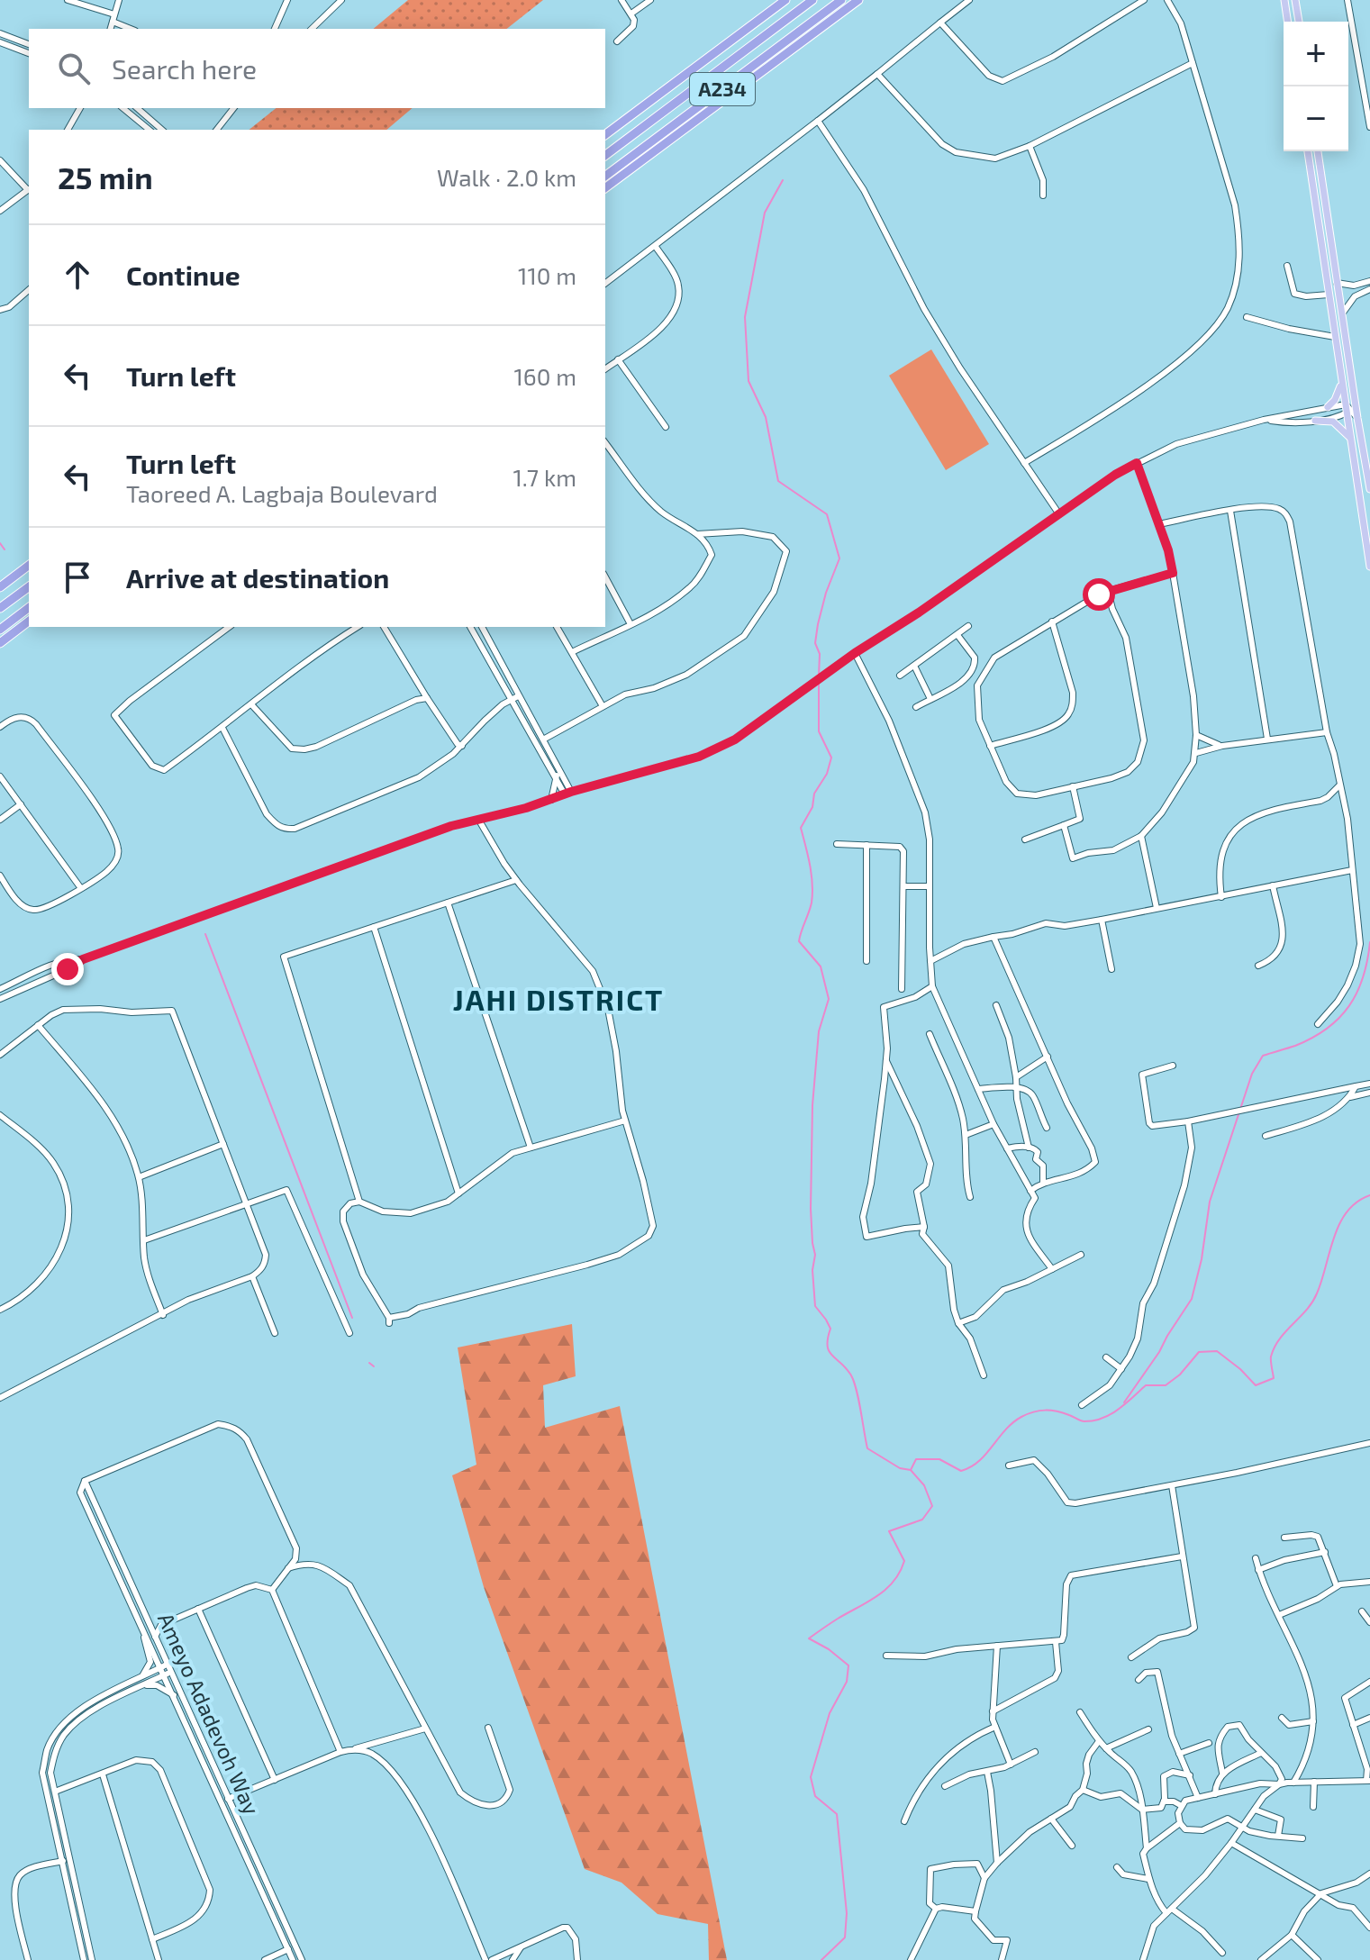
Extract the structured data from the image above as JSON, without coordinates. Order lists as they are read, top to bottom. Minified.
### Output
{"streets":{"highway":["A234"],"street":["Ameyo Adadevoh Way"]},"districts":["JAHI DISTRICT"],"page":{"map_buttons":["+","−"],"search":"Search here","heading":["25 min","Walk · 2.0 km"],"list":[["Continue","110 m"],["Turn left","160 m"],["Turn left","Taoreed A. Lagbaja Boulevard","1.7 km"],"Arrive at destination"]}}
